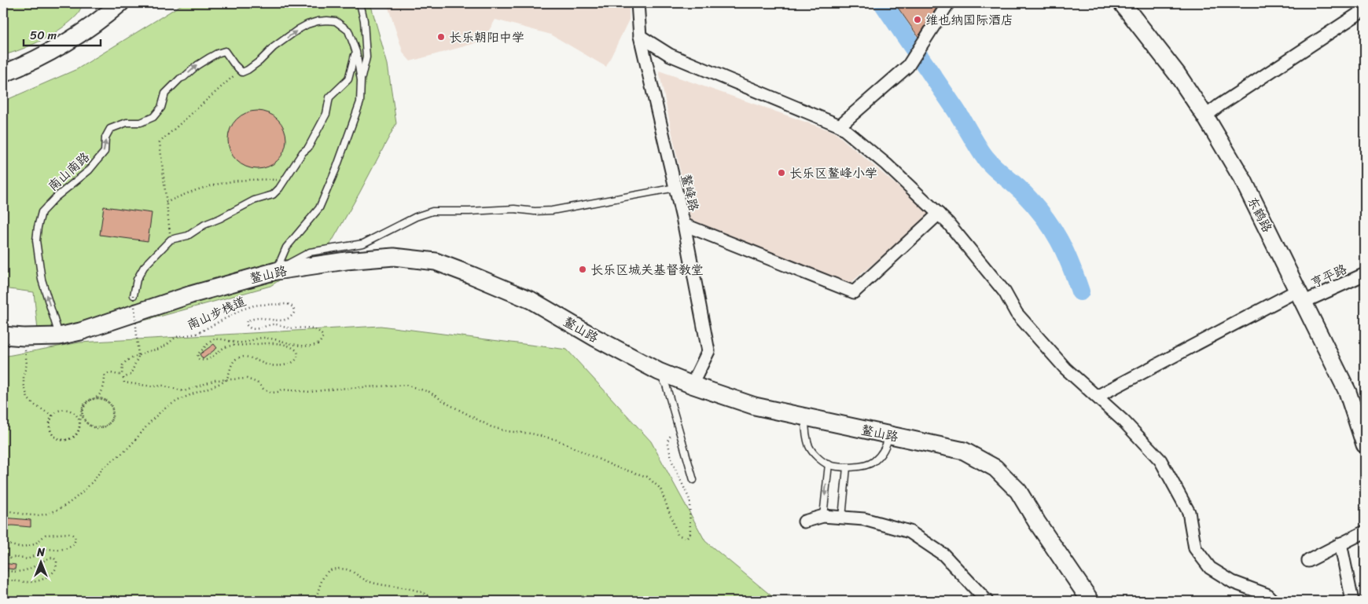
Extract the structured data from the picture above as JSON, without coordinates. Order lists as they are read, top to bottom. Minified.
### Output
{"streets":{"street":["鳌峰路","东鹤路","鳌山路","亨平路"],"lane":["南山南路"],"path":["南山步栈道"]},"crossings":[["南山南路","鳌山路"],["鳌峰路","鳌山路"],["东鹤路","亨平路"]],"places":["维也纳国际酒店","长乐朝阳中学","长乐区鳌峰小学","长乐区城关基督教堂"],"scale_bar":"50 m","north":"top"}
